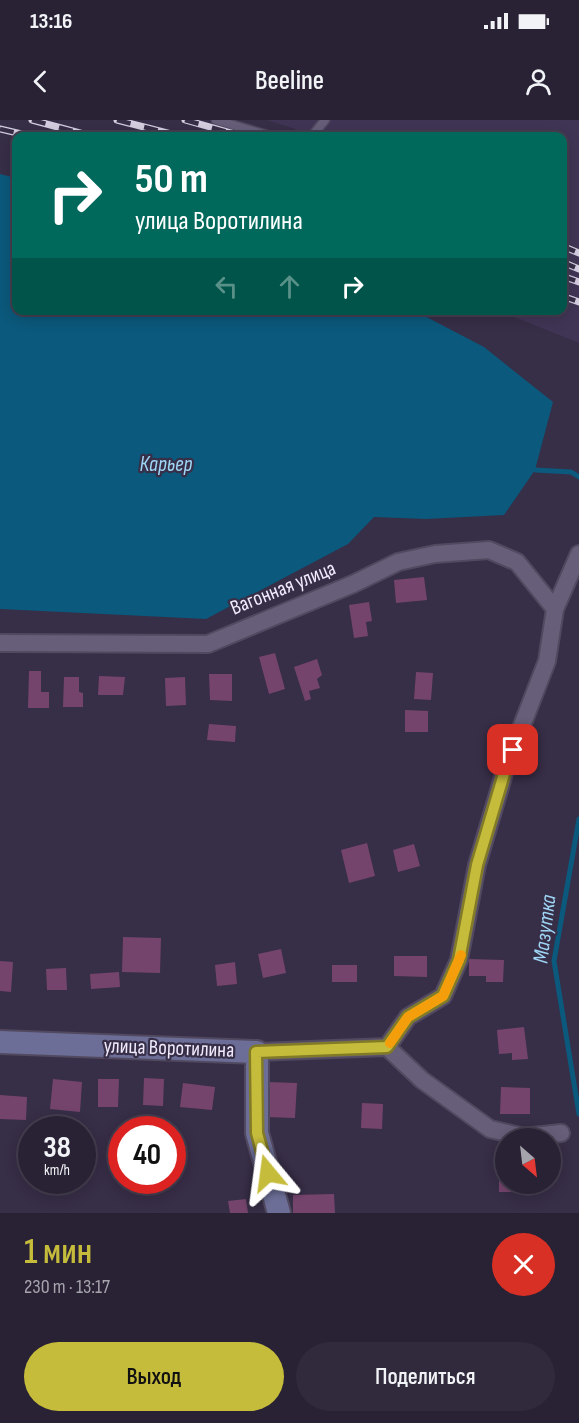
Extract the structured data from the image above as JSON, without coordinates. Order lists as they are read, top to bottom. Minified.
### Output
{"streets":{"street":["Вагонная улица","улица Воротилина"]},"water":["Карьер","Мазутка"],"north":"bottom right","page":{"status":"13:16","header":"Beeline","turn":["50 m","улица Воротилина"],"speed":"38 km/h","limit":"40","heading":["1 мин","230 m · 13:17"],"buttons":["Выход","Поделиться"]}}
